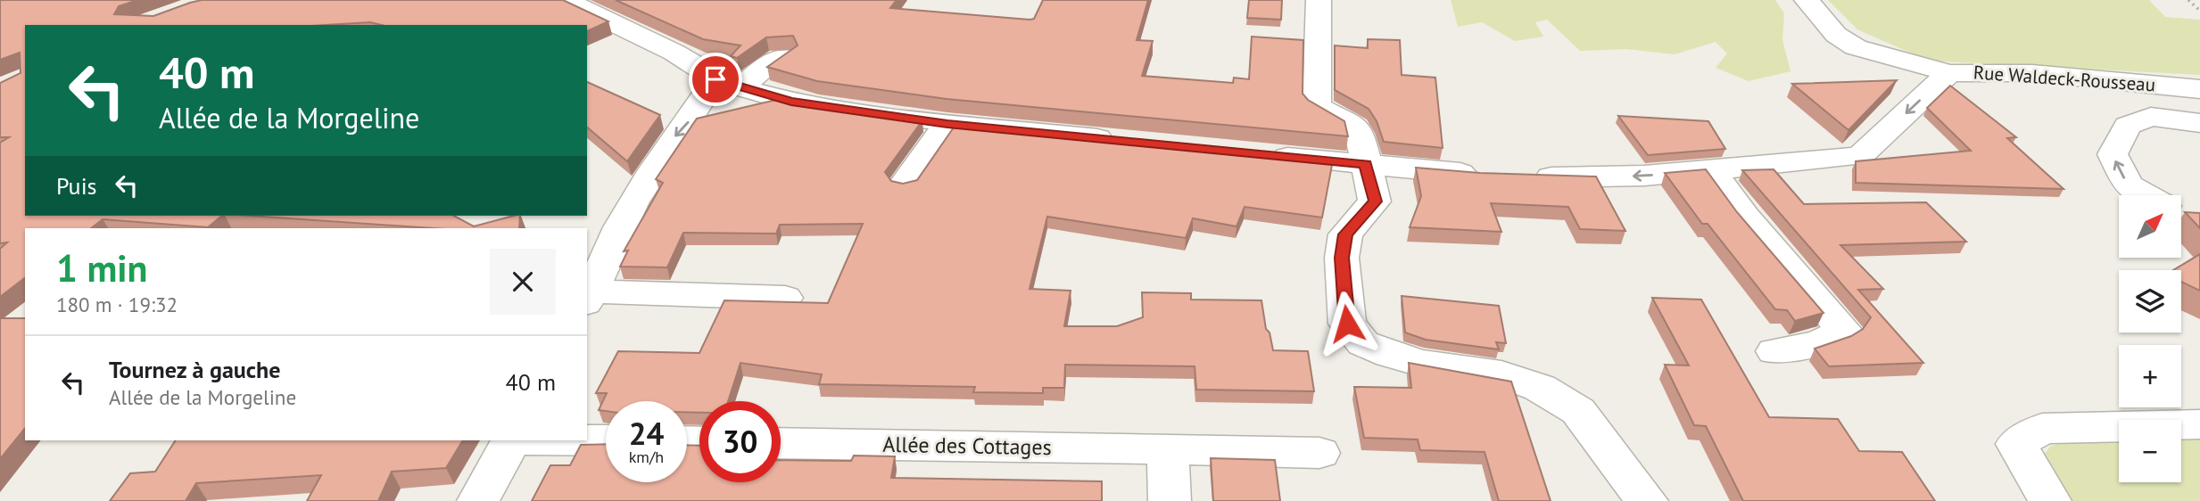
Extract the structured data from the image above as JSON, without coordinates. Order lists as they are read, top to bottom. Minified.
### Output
{"streets":{"street":["Rue Waldeck-Rousseau","Allée des Cottages"]},"one_way":["Rue Waldeck-Rousseau"],"north":"top right","page":{"turn":["40 m","Allée de la Morgeline"],"then":"Puis","map_buttons":["+","−"],"heading":["1 min","180 m · 19:32"],"list":[{"name":"Tournez à gauche","note":"Allée de la Morgeline","value":"40 m"}],"speed":"24 km/h","limit":"30"}}
